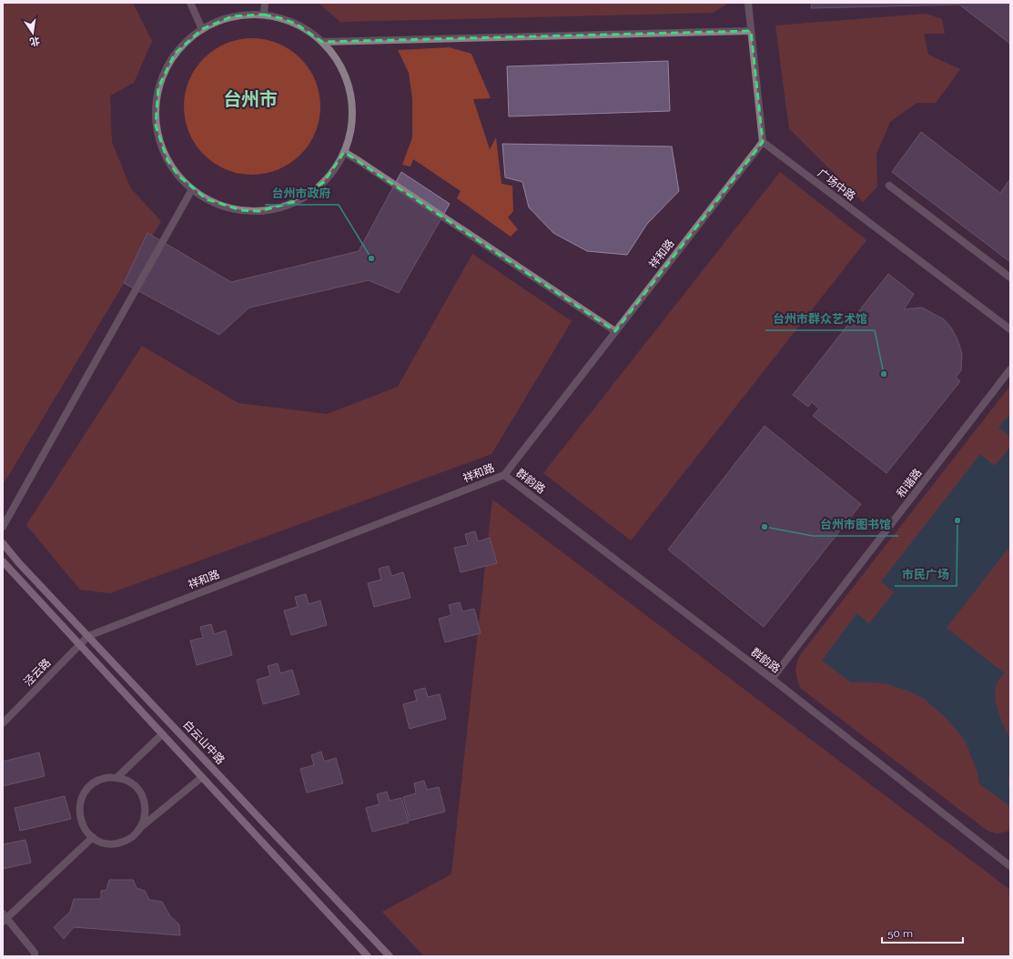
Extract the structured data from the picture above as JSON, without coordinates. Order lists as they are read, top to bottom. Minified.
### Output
{"streets":{"main road":["白云山中路"],"street":["广场中路","祥和路","群韵路","和谐路","泾云路"]},"crossings":[["广场中路","祥和路"],["祥和路","群韵路"],["祥和路","泾云路"],["祥和路","白云山中路"],["群韵路","和谐路"],["泾云路","白云山中路"]],"districts":["台州市"],"places":["台州市政府","台州市群众艺术馆","市民广场","台州市图书馆"],"scale_bar":"50 m","north":"bottom"}
